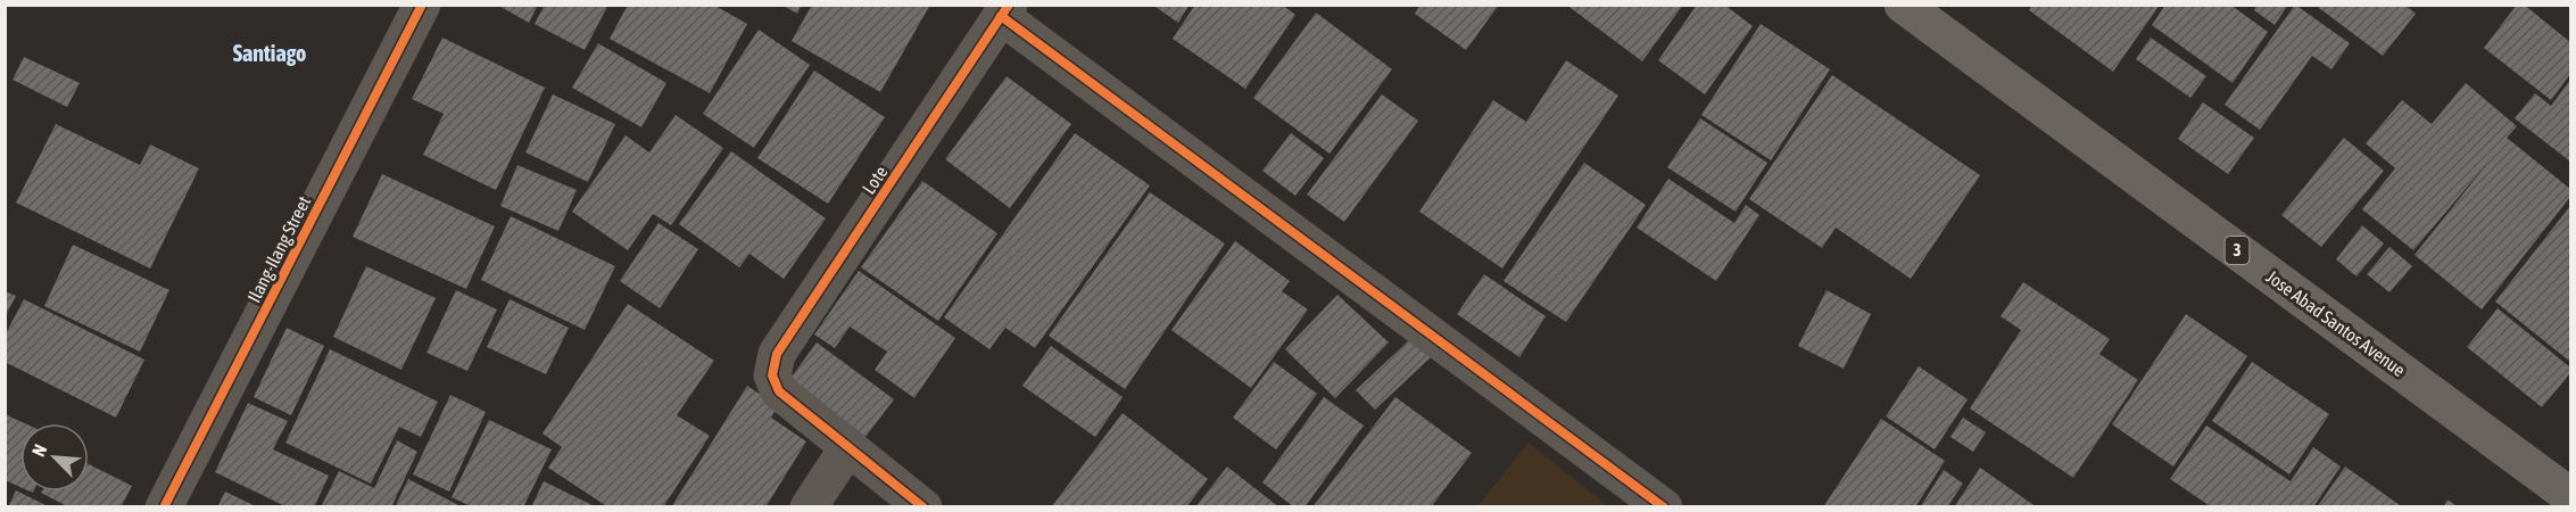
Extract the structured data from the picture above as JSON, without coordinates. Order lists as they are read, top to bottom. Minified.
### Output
{"streets":{"highway":["3","Jose Abad Santos Avenue"],"street":["Lote","Ilang-Ilang Street"]},"districts":["Santiago"],"north":"top left"}
